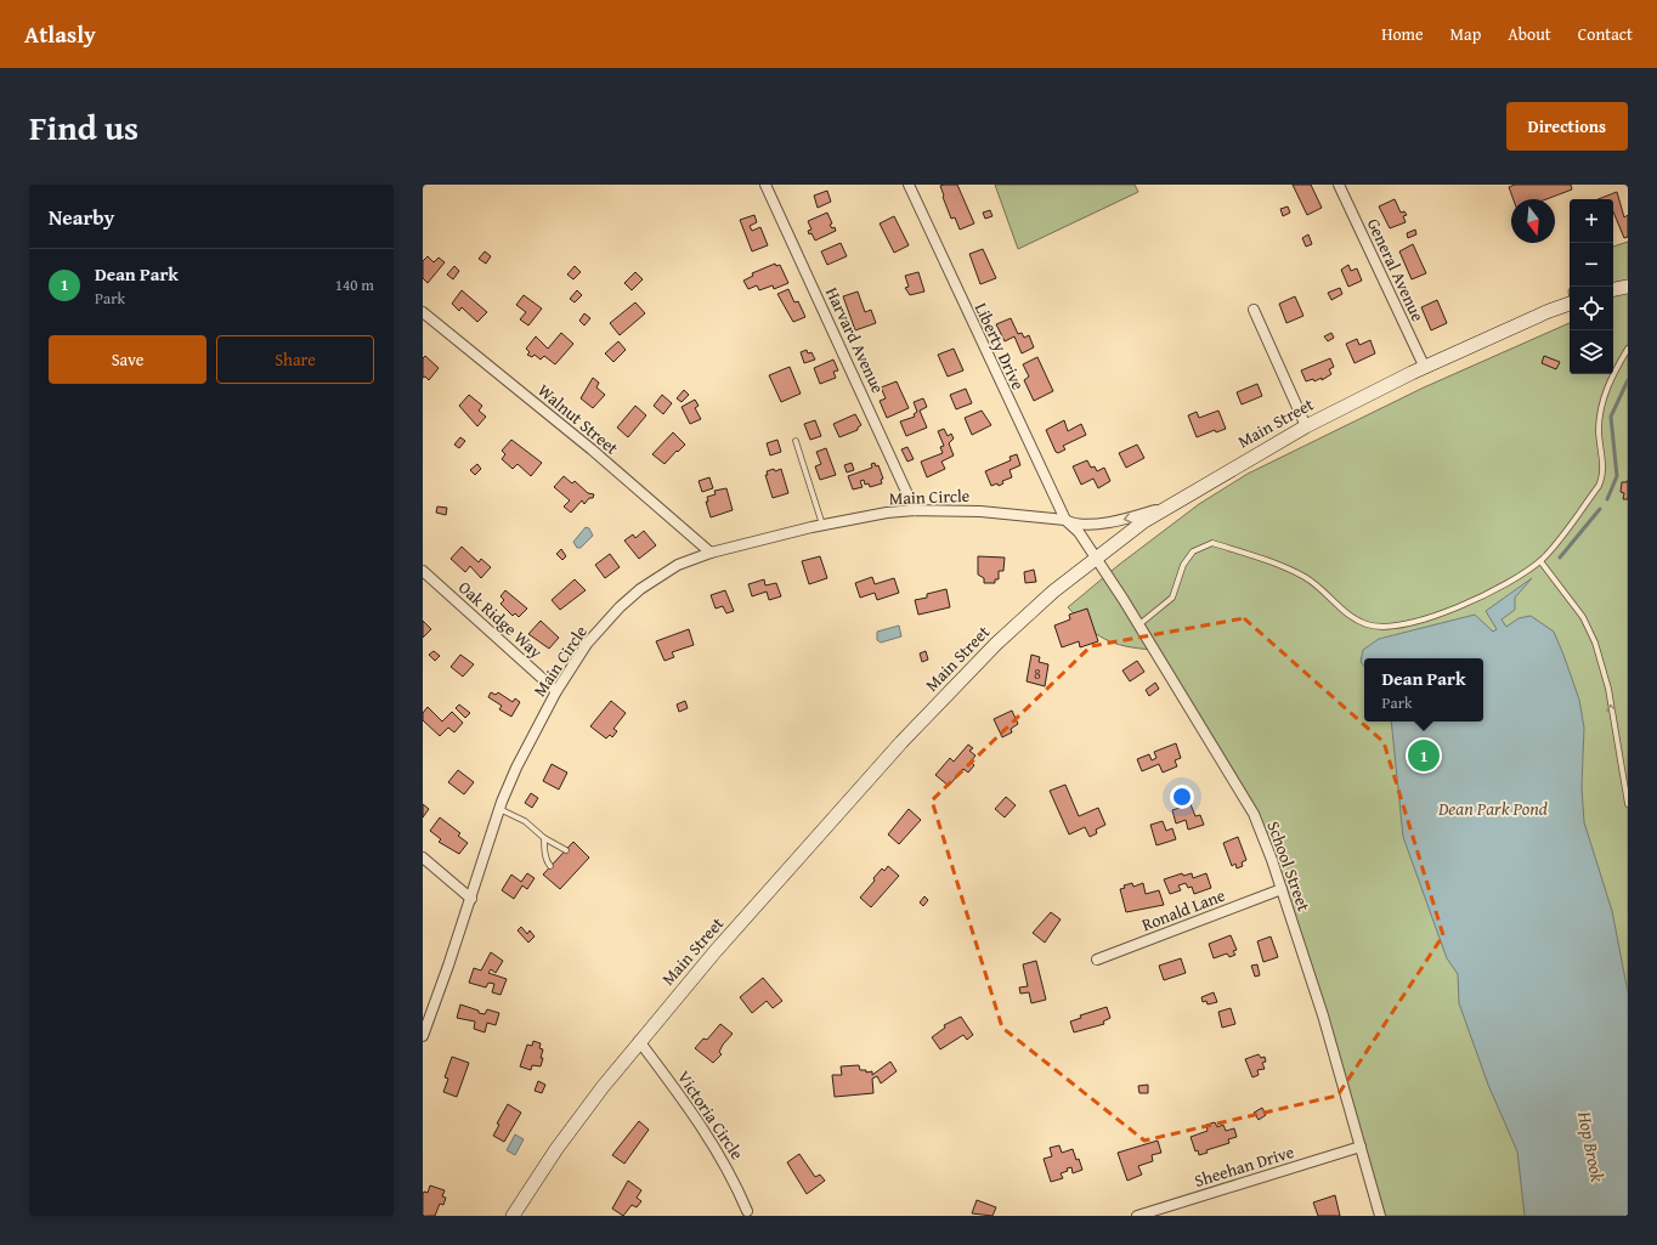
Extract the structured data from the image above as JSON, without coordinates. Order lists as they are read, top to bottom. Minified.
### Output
{"streets":{"main road":["Main Street"],"street":["General Avenue","Harvard Avenue","Liberty Drive","Walnut Street","Main Circle","Oak Ridge Way","School Street","Ronald Lane","Victoria Circle","Sheehan Drive"]},"crossings":[["General Avenue","Main Street"],["Harvard Avenue","Main Circle"],["Liberty Drive","Main Circle"],["Walnut Street","Main Circle"],["Main Street","Main Circle"],["Main Street","School Street"],["Main Street","Victoria Circle"],["Main Circle","Oak Ridge Way"],["School Street","Ronald Lane"],["School Street","Sheehan Drive"]],"water":["Dean Park Pond","Hop Brook"],"house_numbers":["8"],"north":"bottom","page":{"header":"Atlasly","nav":["Home","Map","About","Contact"],"title":"Find us","buttons":["Directions",["Save","Share"]],"heading":"Nearby","map_buttons":["+","−"],"list":[{"mark":"1","name":"Dean Park","note":"Park","value":"140 m"}],"popup":["Dean Park","Park"],"pins":"1"}}
